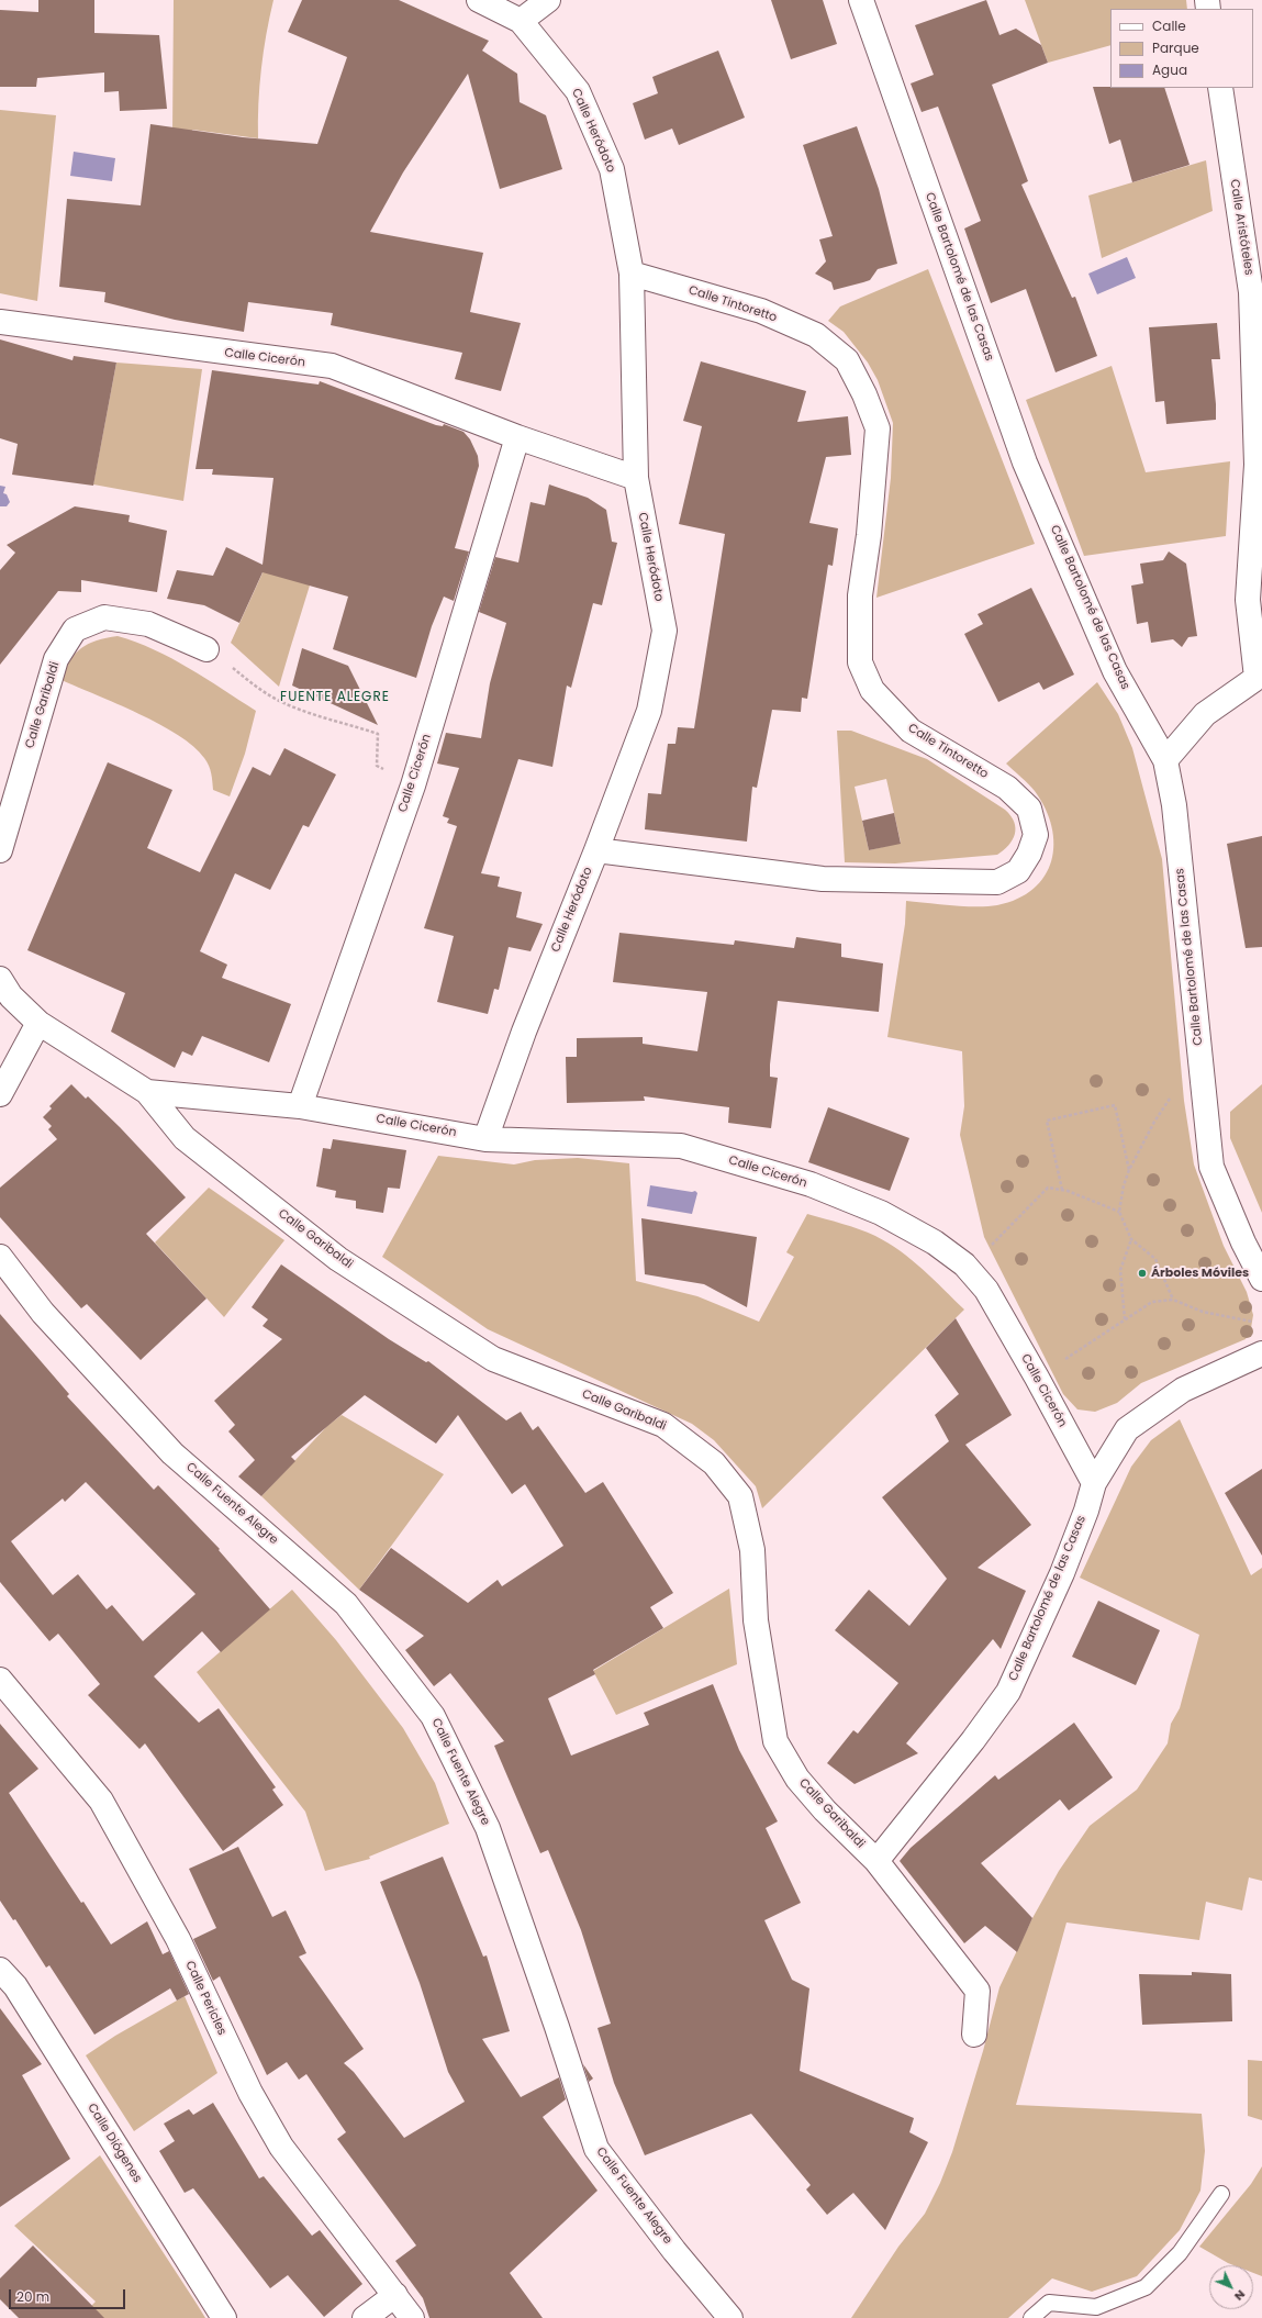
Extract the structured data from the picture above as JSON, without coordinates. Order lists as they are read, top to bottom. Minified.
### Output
{"streets":{"street":["Calle Heródoto","Calle Aristóteles","Calle Bartolomé de las Casas","Calle Tintoretto","Calle Cicerón","Calle Garibaldi","Calle Fuente Alegre","Calle Pericles","Calle Diógenes"]},"crossings":[["Calle Heródoto","Calle Tintoretto"],["Calle Heródoto","Calle Cicerón"],["Calle Bartolomé de las Casas","Calle Cicerón"],["Calle Bartolomé de las Casas","Calle Garibaldi"],["Calle Cicerón","Calle Garibaldi"]],"districts":["FUENTE ALEGRE"],"places":["Árboles Móviles"],"legend":["Calle","Parque","Agua"],"scale_bar":"20 m","north":"bottom right"}
